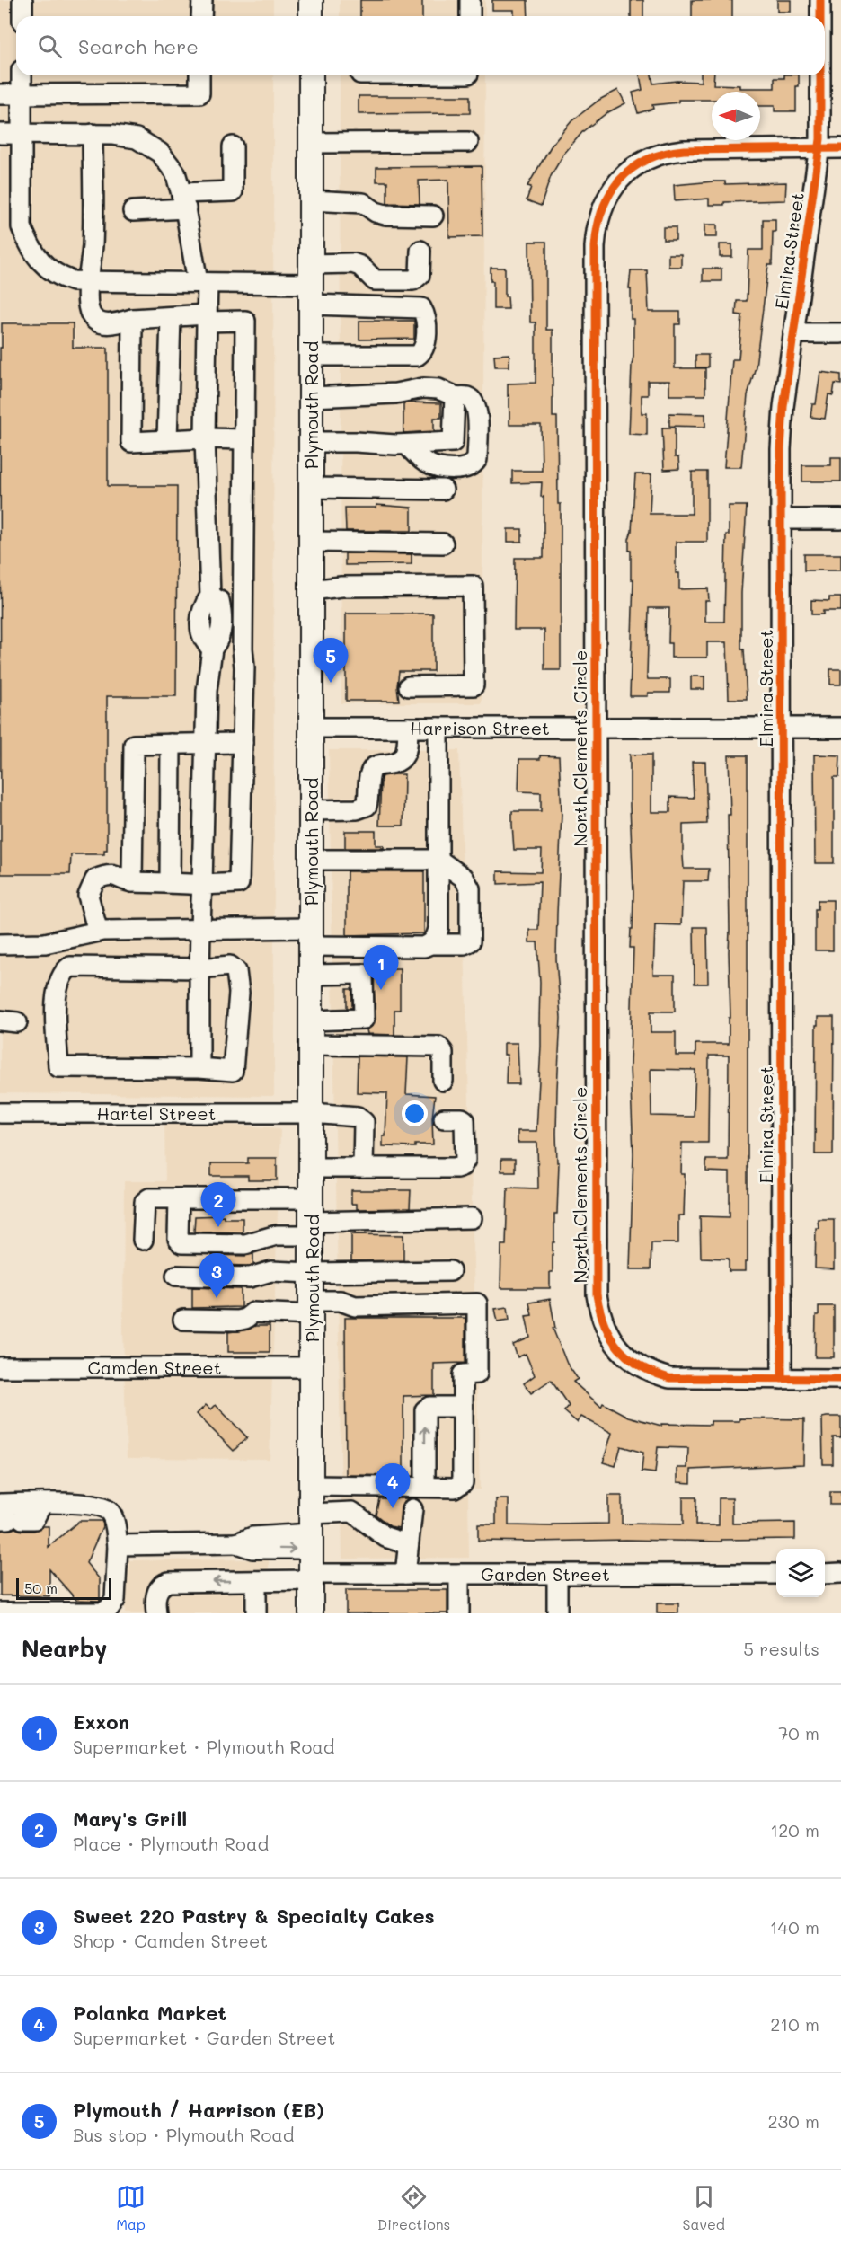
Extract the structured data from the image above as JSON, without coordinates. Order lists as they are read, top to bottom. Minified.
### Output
{"streets":{"main road":["Plymouth Road"],"street":["Elmira Street","Harrison Street","North Clements Circle","Hartel Street","Camden Street","Garden Street"]},"crossings":[["Elmira Street","Harrison Street"],["Elmira Street","North Clements Circle"],["Plymouth Road","Harrison Street"],["Plymouth Road","Hartel Street"],["Plymouth Road","Camden Street"],["Plymouth Road","Garden Street"],["Harrison Street","North Clements Circle"]],"scale_bar":"50 m","north":"left","page":{"search":"Search here","pins":["5","1","2","3","4"],"scale":"50 m","heading":["Nearby","5 results"],"list":[{"mark":"1","name":"Exxon","note":"Supermarket · Plymouth Road","value":"70 m"},{"mark":"2","name":"Mary's Grill","note":"Place · Plymouth Road","value":"120 m"},{"mark":"3","name":"Sweet 220 Pastry & Specialty Cakes","note":"Shop · Camden Street","value":"140 m"},{"mark":"4","name":"Polanka Market","note":"Supermarket · Garden Street","value":"210 m"},{"mark":"5","name":"Plymouth / Harrison (EB)","note":"Bus stop · Plymouth Road","value":"230 m"}],"nav":["Map","Directions","Saved"]}}
